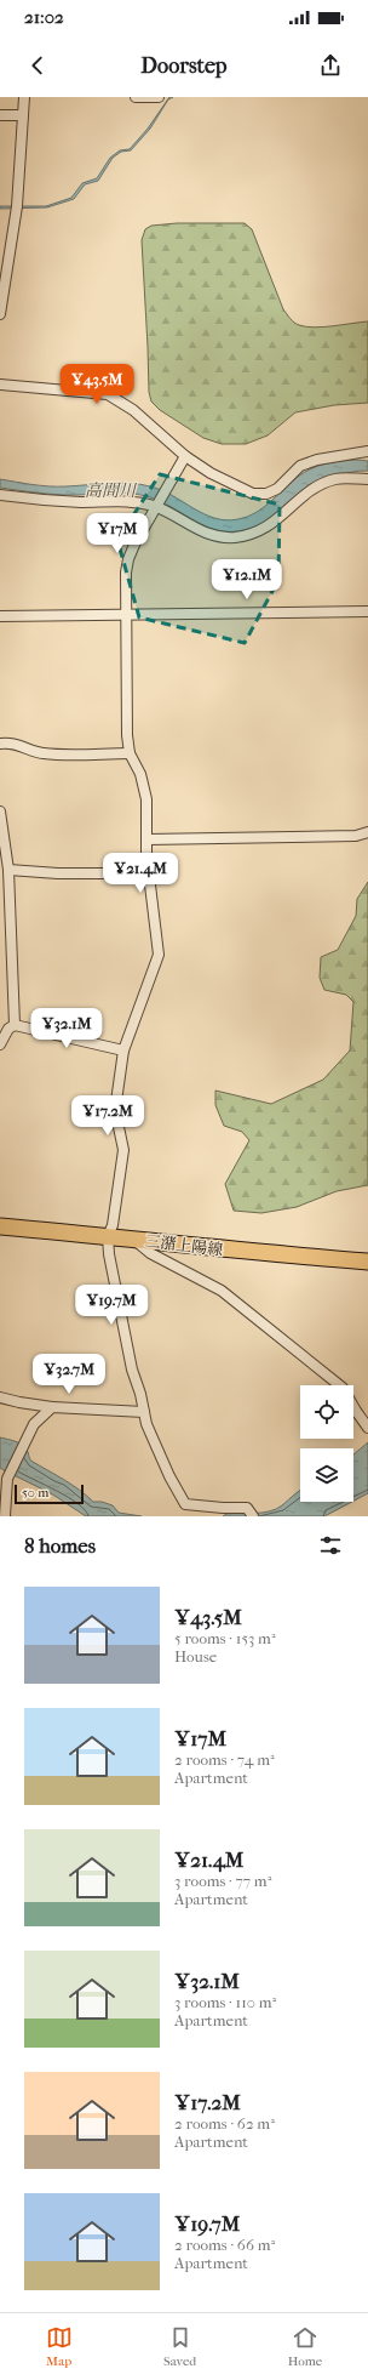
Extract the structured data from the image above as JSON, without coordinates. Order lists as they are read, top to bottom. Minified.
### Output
{"streets":{"main road":["三潴上陽線"]},"water":["高間川"],"scale_bar":"50 m","page":{"status":"21:02","header":"Doorstep","price":["¥43.5M","¥17M","¥12.1M","¥21.4M","¥32.1M","¥17.2M","¥19.7M","¥32.7M"],"scale":"50 m","heading":"8 homes","list":[{"name":"¥43.5M","note":"5 rooms · 153 m² · House"},{"name":"¥17M","note":"2 rooms · 74 m² · Apartment"},{"name":"¥21.4M","note":"3 rooms · 77 m² · Apartment"},{"name":"¥32.1M","note":"3 rooms · 110 m² · Apartment"},{"name":"¥17.2M","note":"2 rooms · 62 m² · Apartment"},{"name":"¥19.7M","note":"2 rooms · 66 m² · Apartment"}],"tabs":["Map","Saved","Home"]}}
